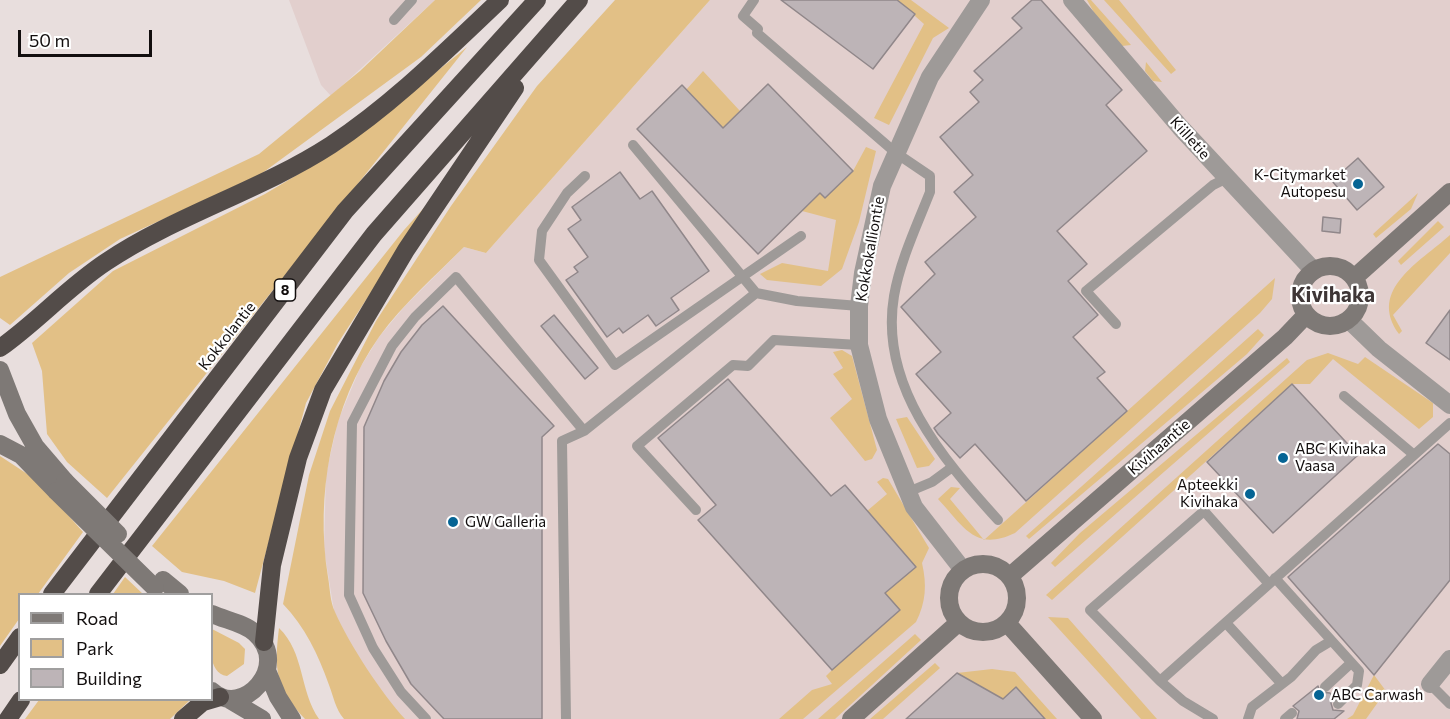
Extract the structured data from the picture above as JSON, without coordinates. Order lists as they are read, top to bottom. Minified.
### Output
{"streets":{"highway":["8","Kokkolantie"],"main road":["Kivihaantie"],"street":["Kiilletie","Kokkokalliontie"]},"crossings":[["Kiilletie","Kivihaantie"],["Kokkokalliontie","Kivihaantie"]],"districts":["Kivihaka"],"places":["K-Citymarket Autopesu","ABC Kivihaka Vaasa","Apteekki Kivihaka","GW Galleria","ABC Carwash"],"legend":["Road","Park","Building"],"scale_bar":"50 m"}
